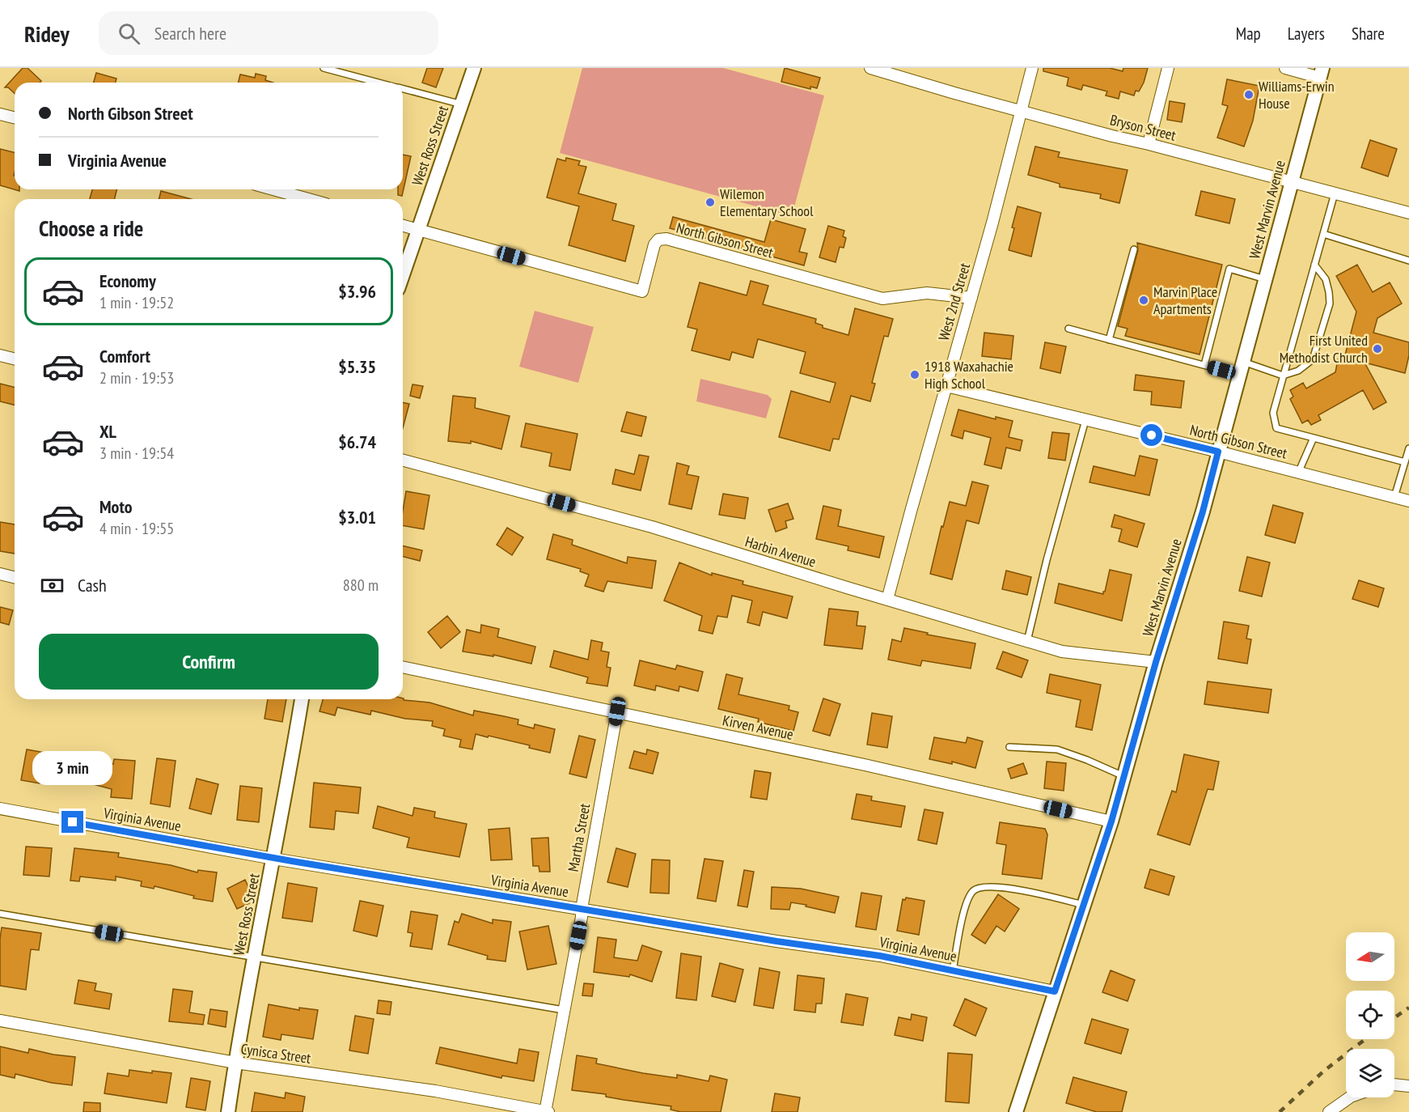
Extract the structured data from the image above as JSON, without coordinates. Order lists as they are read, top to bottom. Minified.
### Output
{"streets":{"street":["Bryson Street","West Ross Street","West Marvin Avenue","North Gibson Street","West 2nd Street","Harbin Avenue","Kirven Avenue","Virginia Avenue","Martha Street","Cynisca Street"]},"crossings":[["Bryson Street","West Marvin Avenue"],["Bryson Street","West 2nd Street"],["West Ross Street","North Gibson Street"],["West Ross Street","Virginia Avenue"],["West Ross Street","Cynisca Street"],["West Marvin Avenue","North Gibson Street"],["West Marvin Avenue","Harbin Avenue"],["West Marvin Avenue","Kirven Avenue"],["West Marvin Avenue","Virginia Avenue"],["North Gibson Street","West 2nd Street"],["West 2nd Street","Harbin Avenue"],["Kirven Avenue","Martha Street"],["Virginia Avenue","Martha Street"],["Martha Street","Cynisca Street"]],"places":["Williams-Erwin House","Wilemon Elementary School","Marvin Place Apartments","First United Methodist Church","1918 Waxahachie High School"],"north":"left","page":{"header":"Ridey","search":"Search here","nav":["Map","Layers","Share"],"banner":["North Gibson Street","Virginia Avenue"],"heading":"Choose a ride","list":[{"name":"Economy","note":"1 min · 19:52","value":"$3.96"},{"name":"Comfort","note":"2 min · 19:53","value":"$5.35"},{"name":"XL","note":"3 min · 19:54","value":"$6.74"},{"name":"Moto","note":"4 min · 19:55","value":"$3.01"}],"pay":["Cash","880 m"],"buttons":"Confirm","bubble":"3 min"}}
